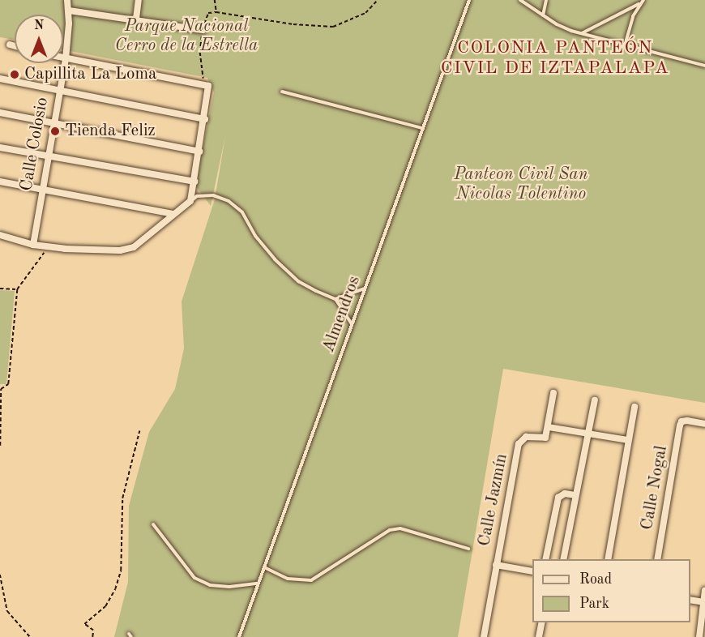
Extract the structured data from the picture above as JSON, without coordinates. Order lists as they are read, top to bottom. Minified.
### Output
{"streets":{"street":["Calle Colosio","Calle Nogal","Calle Jazmín"],"lane":["Almendros"]},"districts":["COLONIA PANTEÓN CIVIL DE IZTAPALAPA"],"parks":["Parque Nacional Cerro de la Estrella","Panteon Civil San Nicolas Tolentino"],"places":["Capillita La Loma","Tienda Feliz"],"legend":["Road","Park"],"north":"top"}
